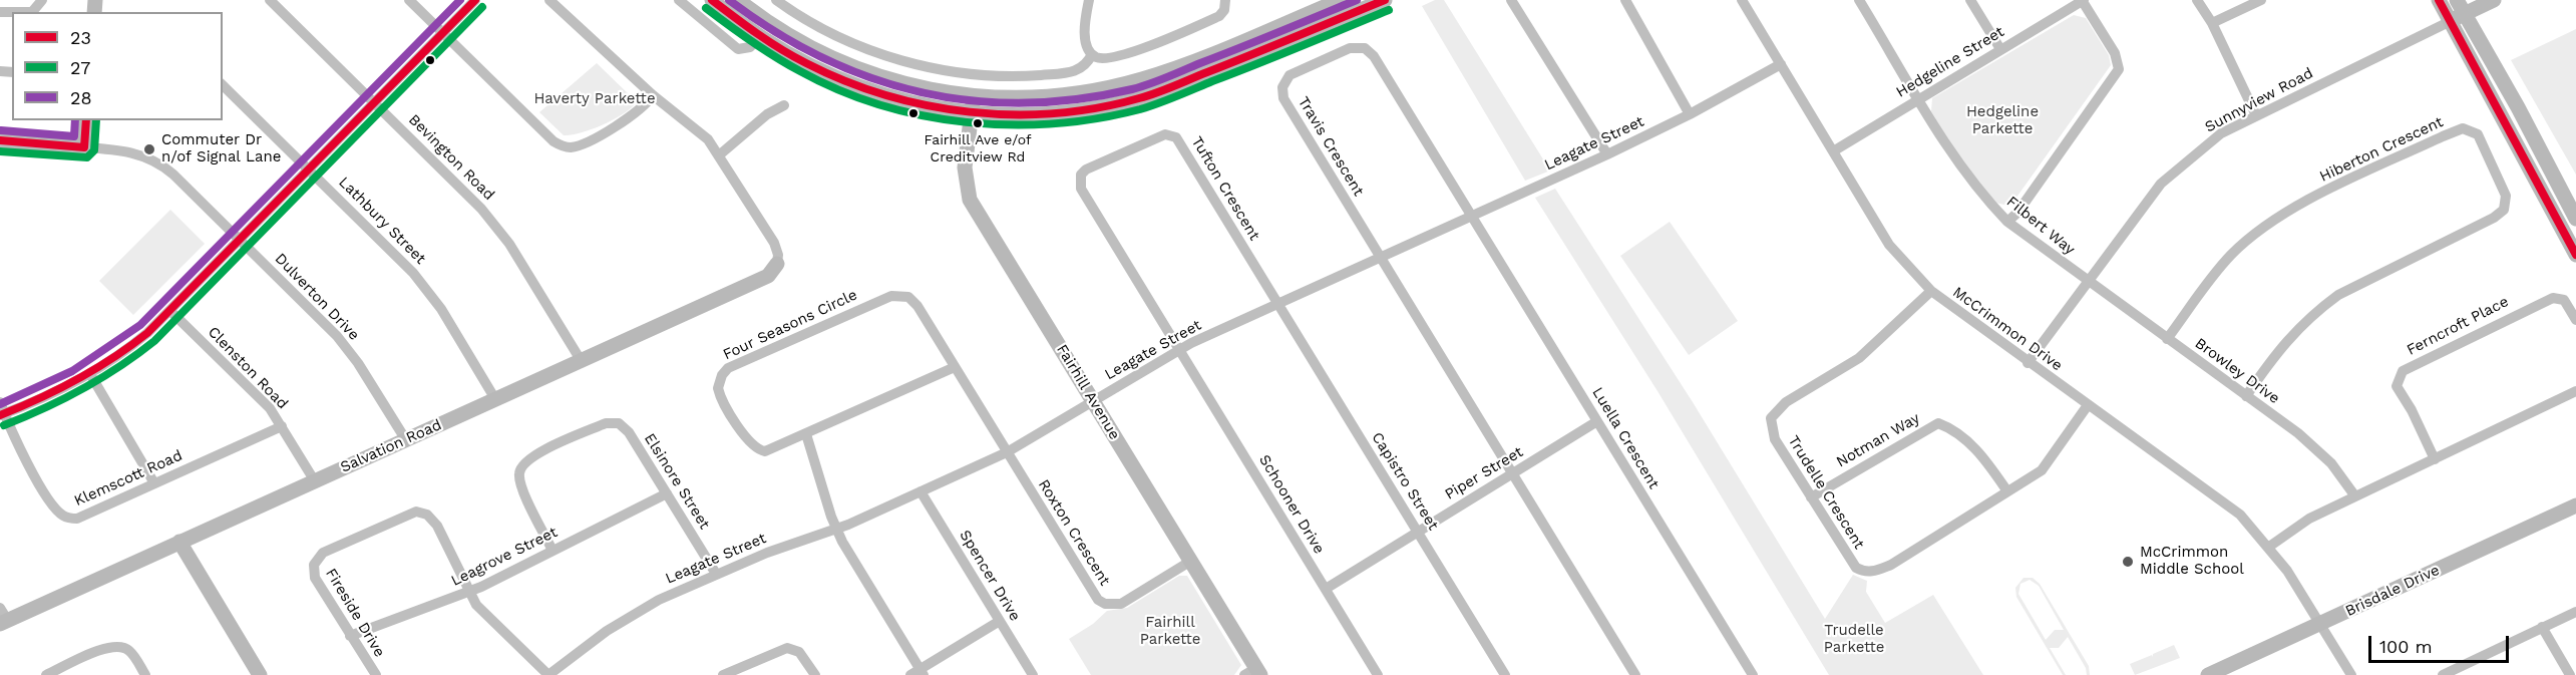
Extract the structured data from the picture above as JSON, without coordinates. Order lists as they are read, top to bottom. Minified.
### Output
{"streets":{"street":["Hedgeline Street","Sunnyview Road","Leagate Street","Travis Crescent","Hiberton Crescent","Bevington Road","Tufton Crescent","Lathbury Street","Filbert Way","Dulverton Drive","Four Seasons Circle","Ferncroft Place","McCrimmon Drive","Clenston Road","Browley Drive","Fairhill Avenue","Luella Crescent","Notman Way","Salvation Road","Piper Street","Klemscott Road","Elsinore Street","Capistro Street","Trudelle Crescent","Schooner Drive","Roxton Crescent","Leagrove Street","Spencer Drive","Brisdale Drive","Fireside Drive"]},"crossings":[["Hedgeline Street","Filbert Way"],["Hedgeline Street","McCrimmon Drive"],["Sunnyview Road","Filbert Way"],["Sunnyview Road","McCrimmon Drive"],["Sunnyview Road","Browley Drive"],["Leagate Street","Travis Crescent"],["Leagate Street","Tufton Crescent"],["Leagate Street","Four Seasons Circle"],["Leagate Street","McCrimmon Drive"],["Leagate Street","Fairhill Avenue"],["Leagate Street","Luella Crescent"],["Leagate Street","Elsinore Street"],["Leagate Street","Capistro Street"],["Leagate Street","Schooner Drive"],["Leagate Street","Roxton Crescent"],["Leagate Street","Spencer Drive"],["Travis Crescent","Luella Crescent"],["Hiberton Crescent","Browley Drive"],["Bevington Road","Salvation Road"],["Tufton Crescent","Capistro Street"],["Tufton Crescent","Schooner Drive"],["Lathbury Street","Salvation Road"],["Filbert Way","Browley Drive"],["Dulverton Drive","Salvation Road"],["Four Seasons Circle","Roxton Crescent"],["McCrimmon Drive","Trudelle Crescent"],["McCrimmon Drive","Brisdale Drive"],["Clenston Road","Salvation Road"],["Clenston Road","Klemscott Road"],["Fairhill Avenue","Roxton Crescent"],["Luella Crescent","Piper Street"],["Notman Way","Trudelle Crescent"],["Piper Street","Capistro Street"],["Piper Street","Schooner Drive"],["Elsinore Street","Leagrove Street"],["Leagrove Street","Fireside Drive"]],"parks":["Haverty Parkette","Hedgeline Parkette","Fairhill Parkette","Trudelle Parkette"],"places":["Fairhill Ave e/of Creditview Rd","Commuter Dr n/of Signal Lane","McCrimmon Middle School"],"lines":["transit line 23","transit line 28","transit line 27"],"legend":["23","27","28"],"scale_bar":"100 m"}
